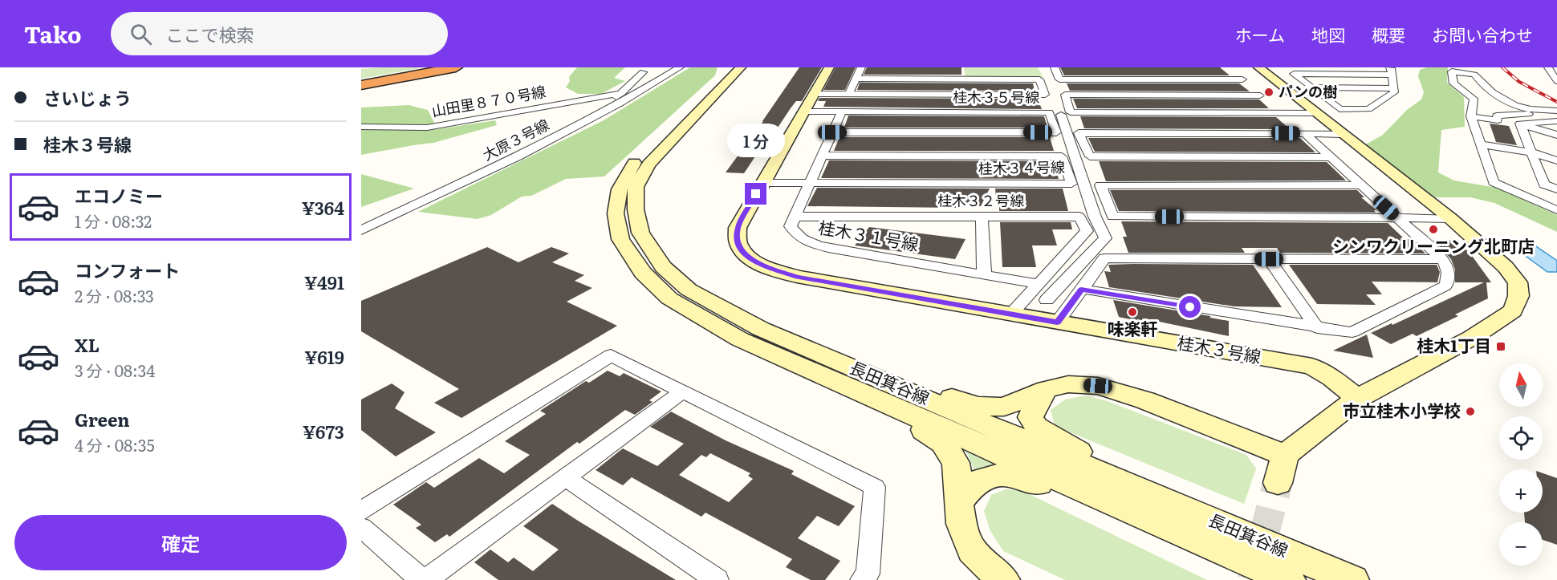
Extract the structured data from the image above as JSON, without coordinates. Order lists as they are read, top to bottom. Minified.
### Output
{"streets":{"street":["桂木３５号線","山田里８７０号線","大原３号線","桂木３４号線","桂木３２号線","桂木３１号線","桂木３号線","長田箕谷線"]},"crossings":[["桂木３５号線","桂木３１号線"],["山田里８７０号線","大原３号線"],["桂木３４号線","桂木３１号線"],["桂木３４号線","桂木３号線"],["桂木３２号線","桂木３１号線"]],"places":{"other":["パンの樹","シンワクリーニング北町店","味楽軒","市立桂木小学校"],"transit":["桂木1丁目"]},"north":"top","page":{"header":"Tako","search":"ここで検索","nav":["ホーム","地図","概要","お問い合わせ"],"banner":["さいじょう","桂木３号線"],"bubble":"1 分","list":[{"name":"エコノミー","note":"1 分 · 08:32","value":"¥364"},{"name":"コンフォート","note":"2 分 · 08:33","value":"¥491"},{"name":"XL","note":"3 分 · 08:34","value":"¥619"},{"name":"Green","note":"4 分 · 08:35","value":"¥673"}],"map_buttons":["+","−"],"buttons":"確定"}}
